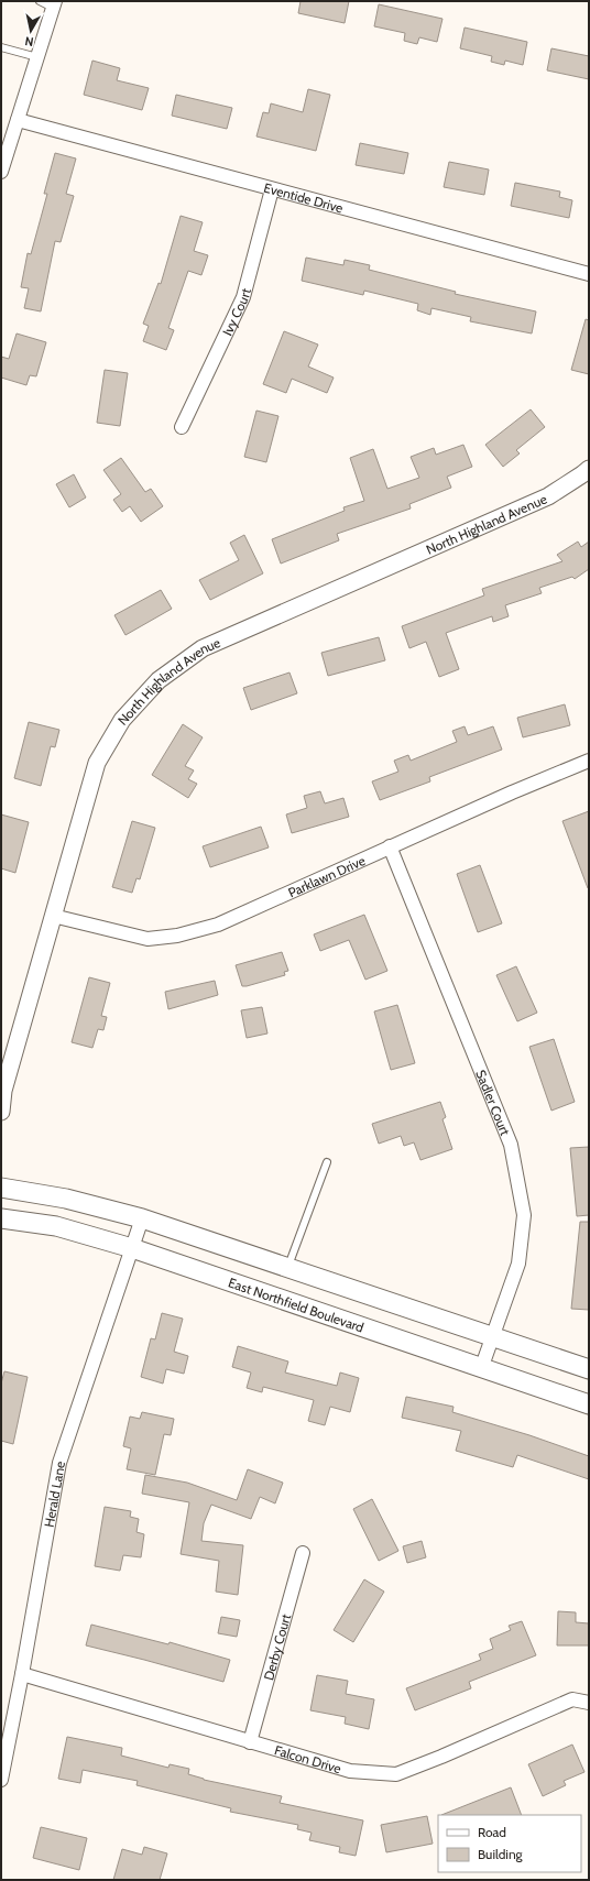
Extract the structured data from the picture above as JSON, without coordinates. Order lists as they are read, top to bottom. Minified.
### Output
{"streets":{"main road":["East Northfield Boulevard"],"street":["Eventide Drive","Ivy Court","North Highland Avenue","Parklawn Drive","Sadler Court","Herald Lane","Derby Court","Falcon Drive"]},"crossings":[["Eventide Drive","Ivy Court"],["North Highland Avenue","Parklawn Drive"],["Parklawn Drive","Sadler Court"],["Sadler Court","East Northfield Boulevard"],["East Northfield Boulevard","Herald Lane"],["Herald Lane","Falcon Drive"],["Derby Court","Falcon Drive"]],"legend":["Road","Building"],"north":"bottom"}
